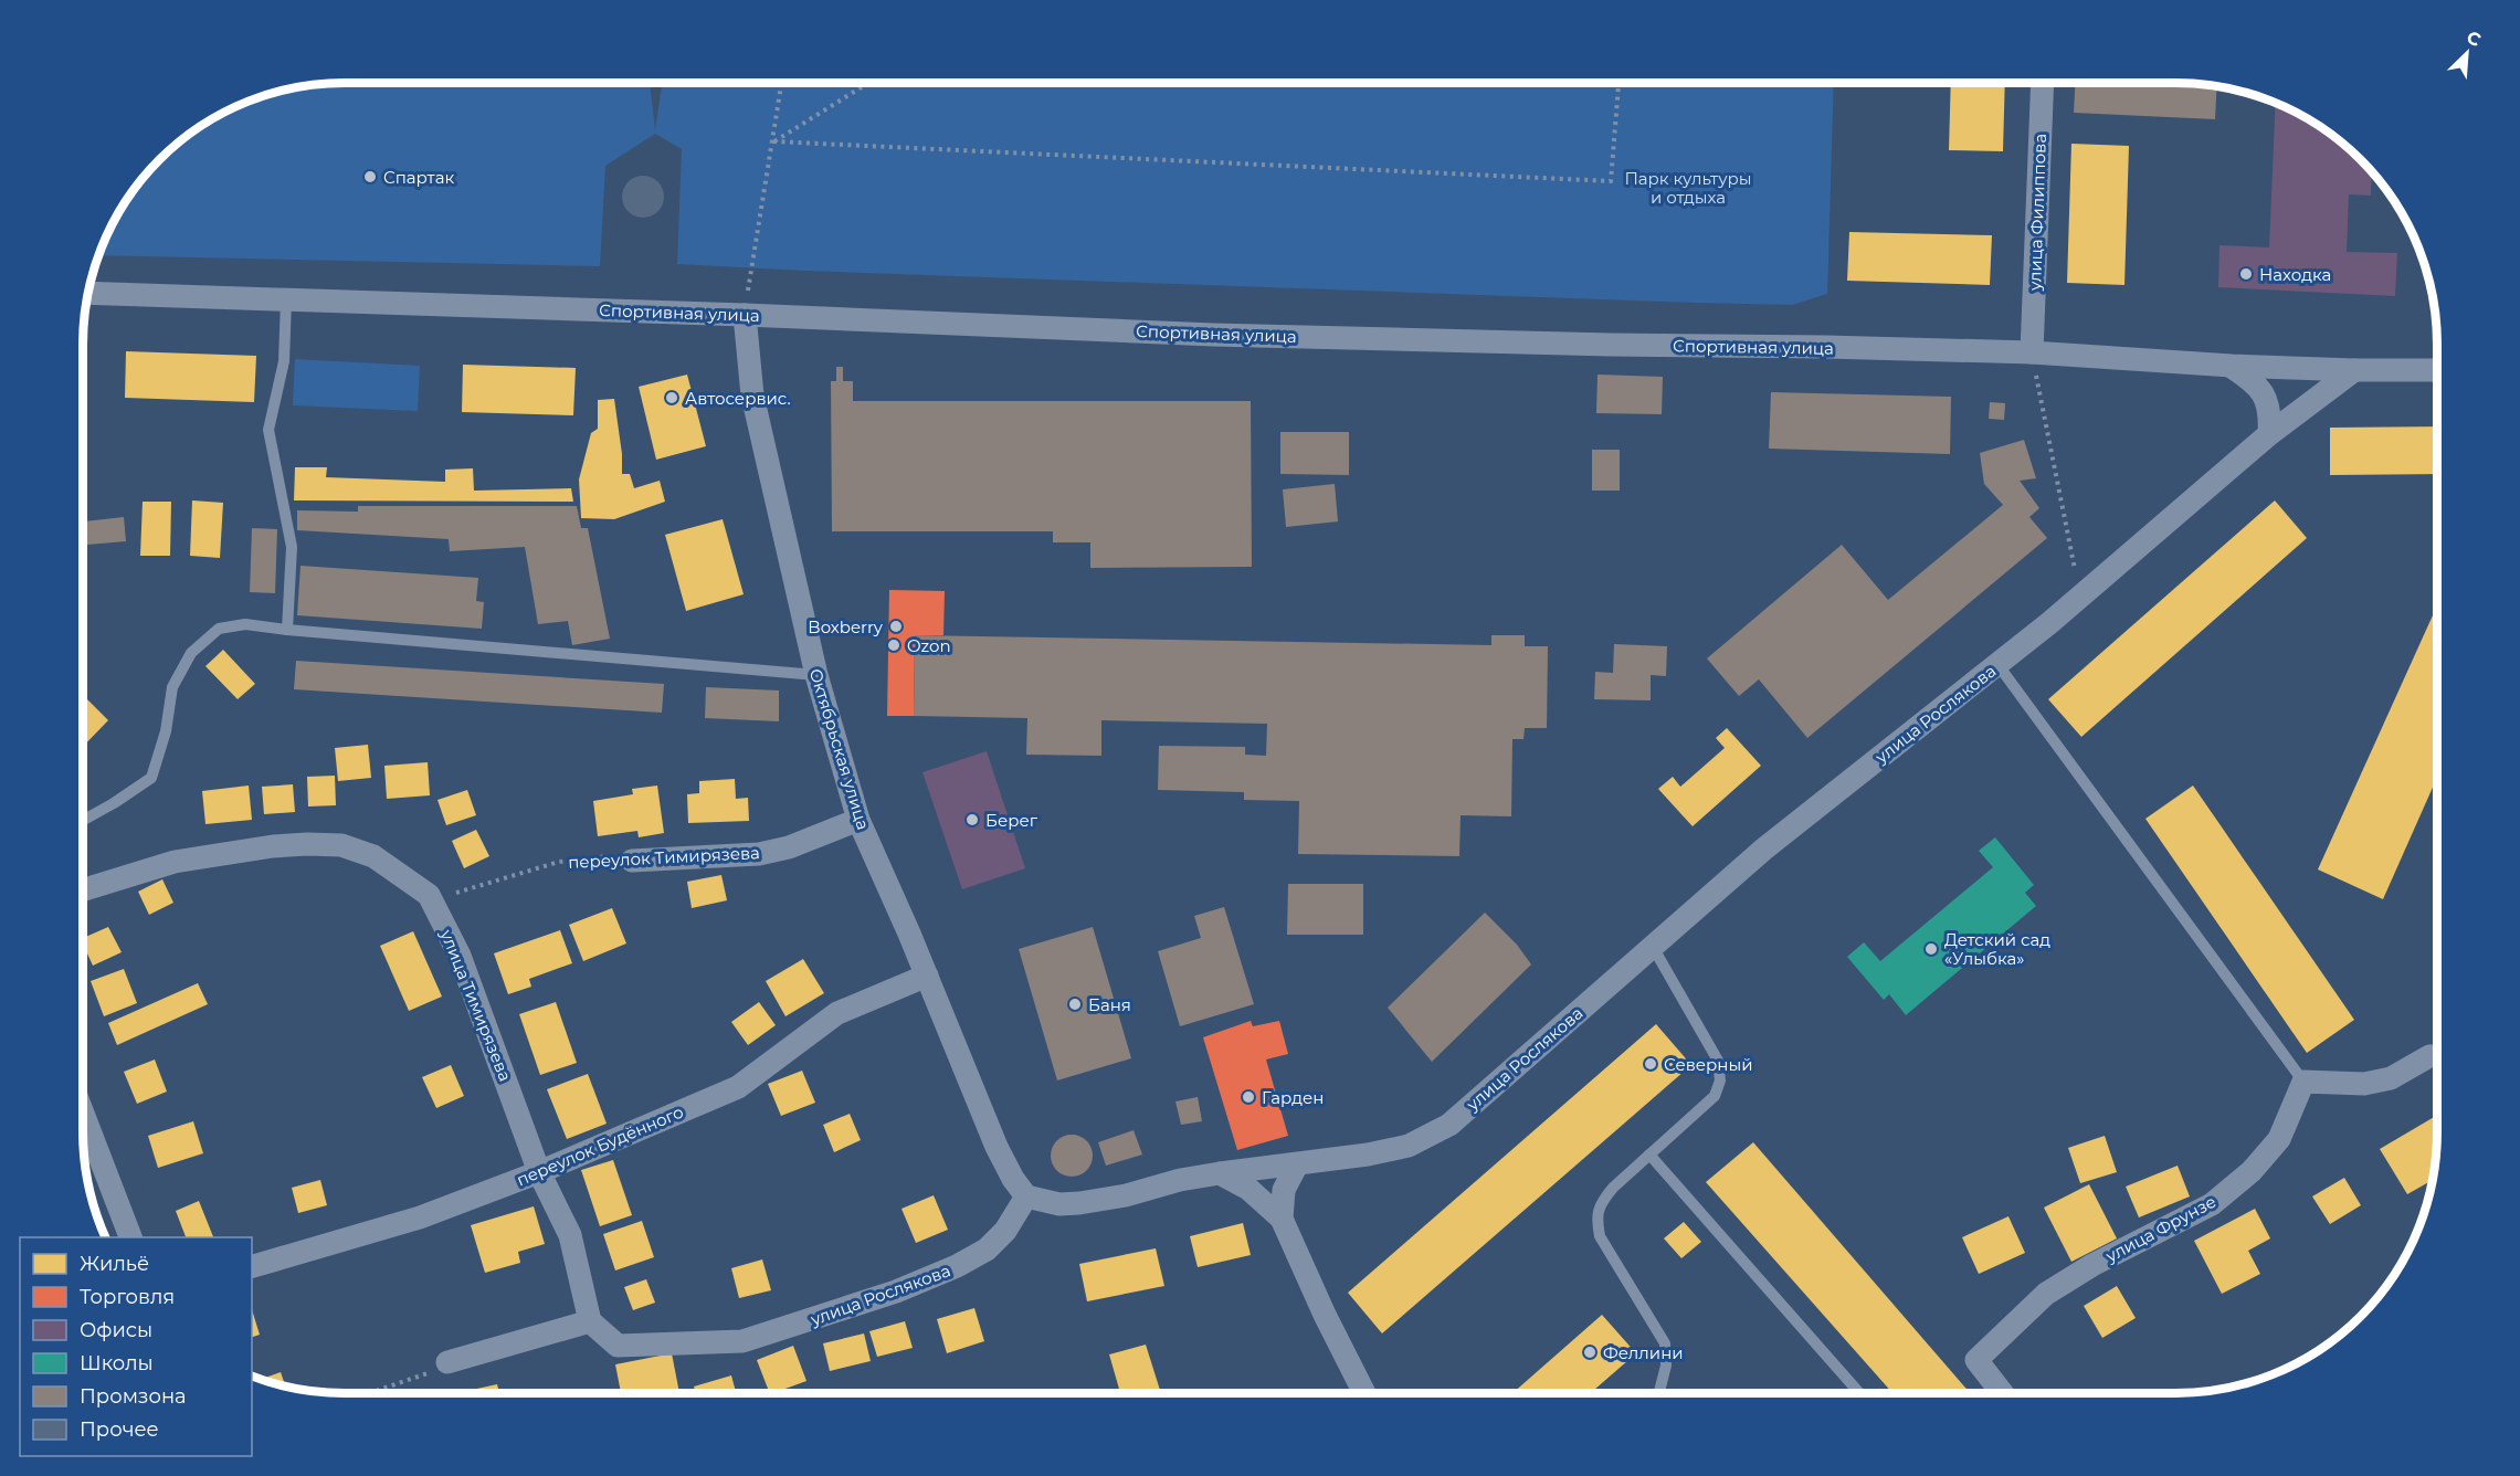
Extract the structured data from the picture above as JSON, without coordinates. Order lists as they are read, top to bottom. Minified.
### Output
{"streets":{"street":["улица Филиппова","Спортивная улица","улица Рослякова","Октябрьская улица","переулок Тимирязева","улица Тимирязева","переулок Будённого","улица Фрунзе"]},"crossings":[["улица Филиппова","Спортивная улица"],["Спортивная улица","улица Рослякова"],["Спортивная улица","Октябрьская улица"],["улица Рослякова","Октябрьская улица"],["улица Рослякова","улица Тимирязева"],["Октябрьская улица","переулок Тимирязева"],["Октябрьская улица","переулок Будённого"],["переулок Тимирязева","улица Тимирязева"],["улица Тимирязева","переулок Будённого"]],"parks":["Парк культуры и отдыха"],"places":["Спартак","Находка","Автосервис.","Boxberry","Ozon","Берег","Детский сад «Улыбка»","Баня","Северный","Гарден","Феллини"],"legend":["Жильё","Торговля","Офисы","Школы","Промзона","Прочее"],"north":"top right"}
